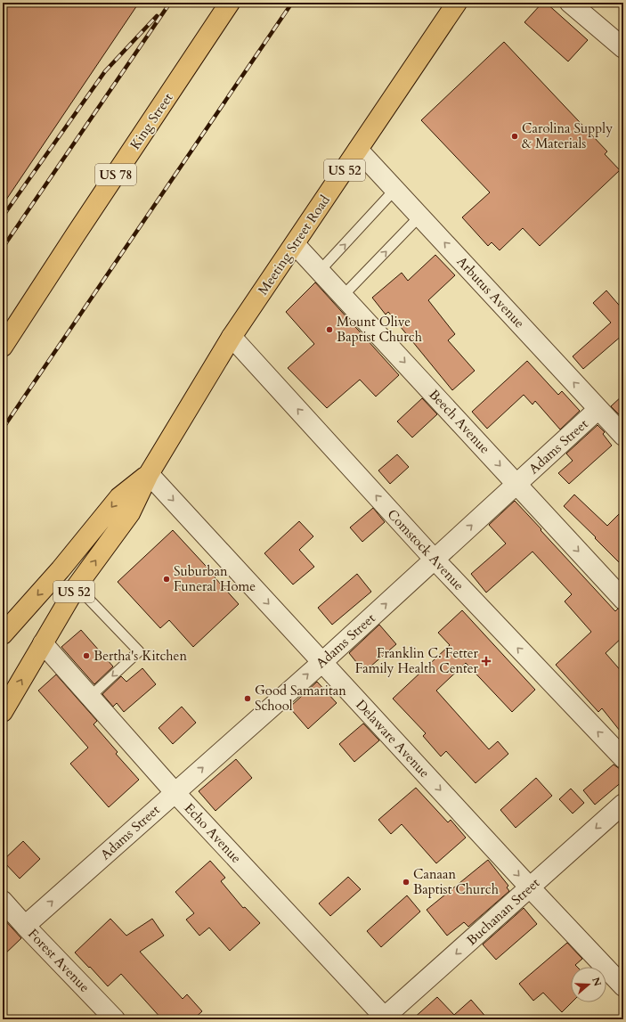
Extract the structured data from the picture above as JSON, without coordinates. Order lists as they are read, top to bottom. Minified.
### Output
{"streets":{"main road":["King Street","US 52","US 78","Meeting Street Road"],"street":["Arbutus Avenue","Beech Avenue","Adams Street","Comstock Avenue","Delaware Avenue","Echo Avenue","Buchanan Street","Forest Avenue"]},"crossings":[["Meeting Street Road","Arbutus Avenue"],["Meeting Street Road","Beech Avenue"],["Meeting Street Road","Comstock Avenue"],["Meeting Street Road","Delaware Avenue"],["Meeting Street Road","Echo Avenue"],["Arbutus Avenue","Adams Street"],["Beech Avenue","Adams Street"],["Adams Street","Comstock Avenue"],["Adams Street","Delaware Avenue"],["Adams Street","Echo Avenue"],["Adams Street","Forest Avenue"],["Delaware Avenue","Buchanan Street"],["Echo Avenue","Buchanan Street"]],"one_way":["Arbutus Avenue","Beech Avenue","Adams Street","Comstock Avenue","Delaware Avenue","Buchanan Street"],"places":{"other":["Carolina Supply & Materials","Mount Olive Baptist Church","Suburban Funeral Home","Bertha's Kitchen","Good Samaritan School","Canaan Baptist Church"],"health":["Franklin C. Fetter Family Health Center"]},"north":"right"}
